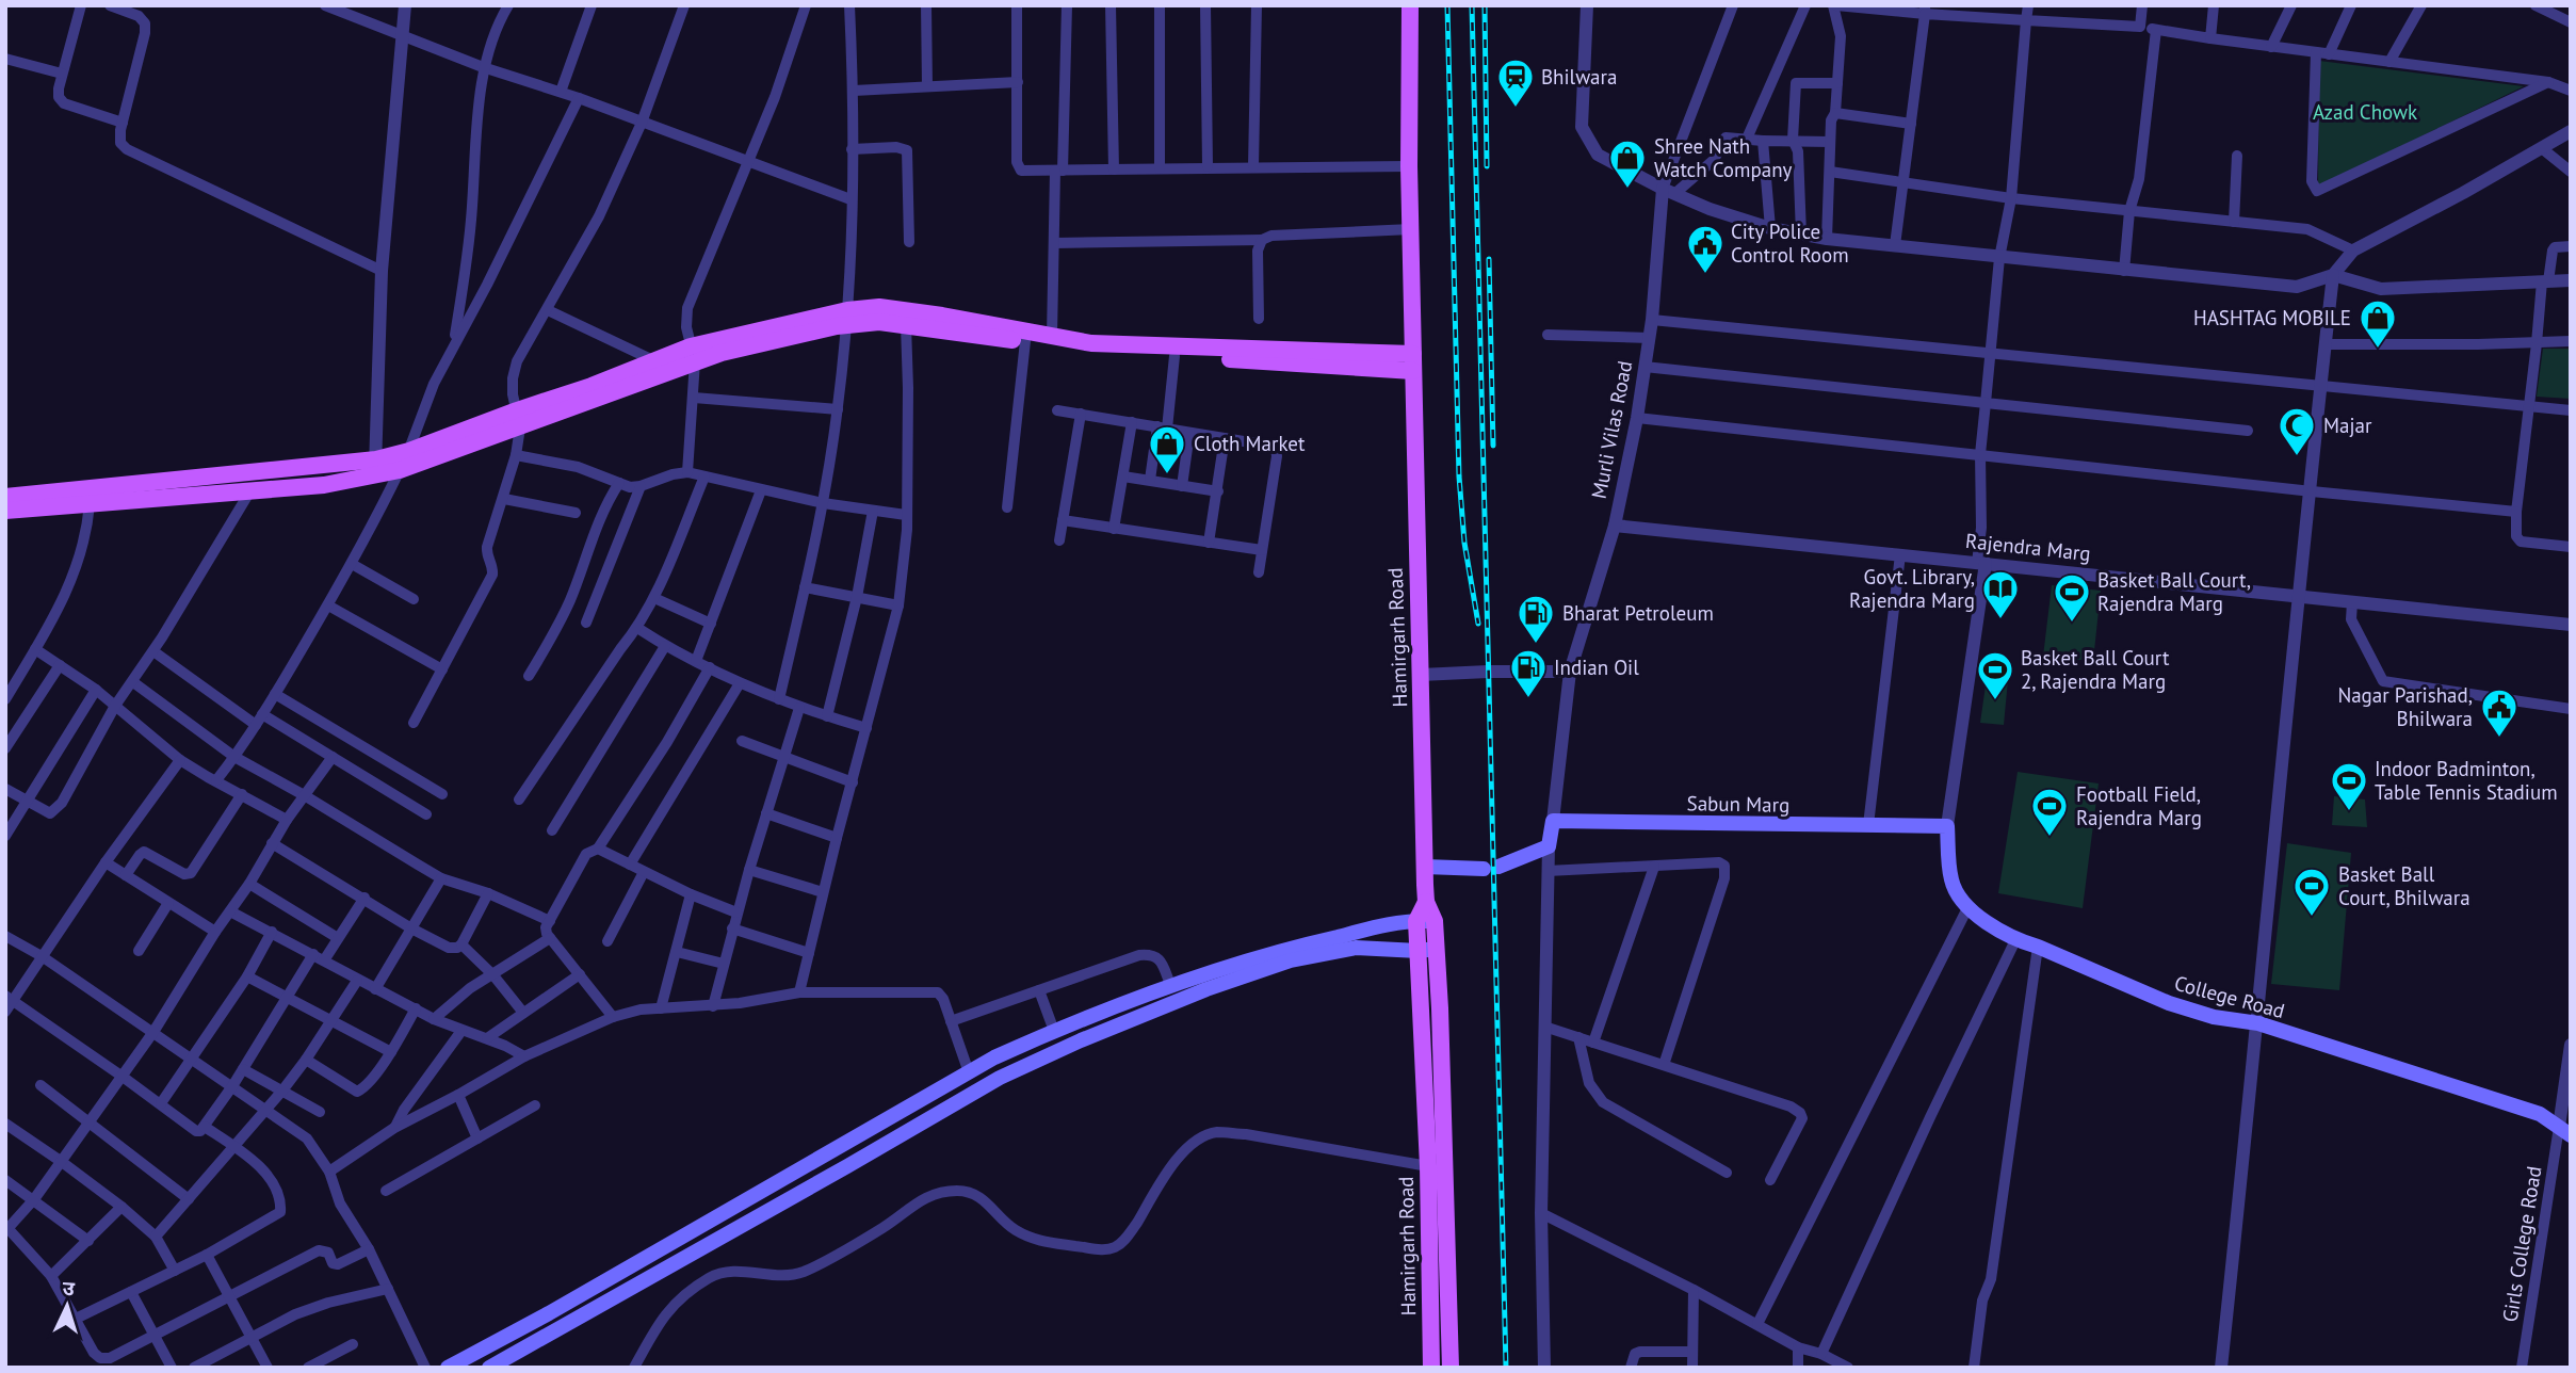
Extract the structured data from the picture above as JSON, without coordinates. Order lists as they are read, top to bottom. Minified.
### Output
{"streets":{"main road":["Hamirgarh Road","Sabun Marg","College Road"],"street":["Murli Vilas Road","Rajendra Marg","Girls College Road"]},"crossings":[["Murli Vilas Road","Rajendra Marg"],["Murli Vilas Road","Sabun Marg"],["Sabun Marg","College Road"],["College Road","Girls College Road"]],"parks":["Azad Chowk"],"places":{"station":["Bhilwara"],"shop":["Shree Nath Watch Company","HASHTAG MOBILE","Cloth Market"],"public building":["City Police Control Room","Nagar Parishad, Bhilwara"],"mosque":["Majar"],"library":["Govt. Library, Rajendra Marg"],"sports":["Basket Ball Court, Rajendra Marg","Basket Ball Court 2, Rajendra Marg","Indoor Badminton, Table Tennis Stadium","Football Field, Rajendra Marg","Basket Ball Court, Bhilwara"],"fuel station":["Bharat Petroleum","Indian Oil"]},"north":"top"}
